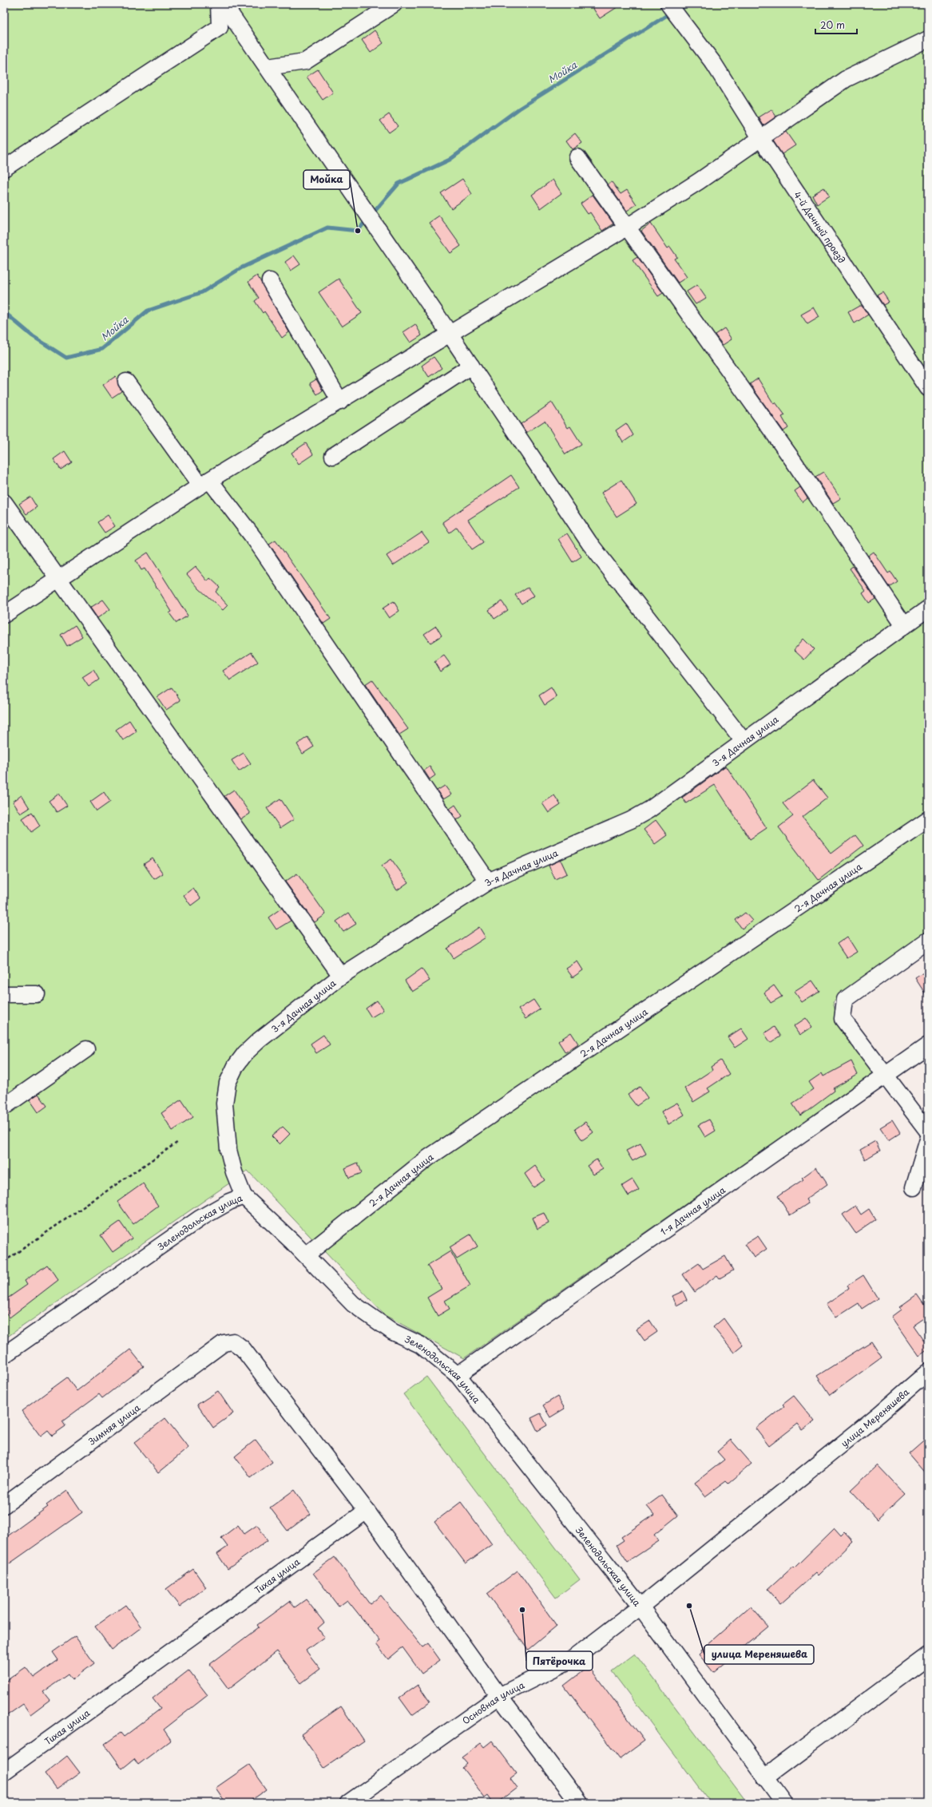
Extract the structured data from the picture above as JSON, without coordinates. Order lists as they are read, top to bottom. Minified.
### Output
{"streets":{"street":["4-й Дачный проезд","3-я Дачная улица","2-я Дачная улица","1-я Дачная улица","Зеленодольская улица","улица Мереняшева","Зимняя улица","Тихая улица","Основная улица"]},"crossings":[["3-я Дачная улица","Зеленодольская улица"],["2-я Дачная улица","Зеленодольская улица"],["1-я Дачная улица","Зеленодольская улица"],["Зеленодольская улица","улица Мереняшева"],["Зеленодольская улица","Основная улица"],["улица Мереняшева","Основная улица"],["Зимняя улица","Тихая улица"]],"water":["Мойка"],"places":["Мойка","улица Мереняшева","Пятёрочка"],"scale_bar":"20 m"}
